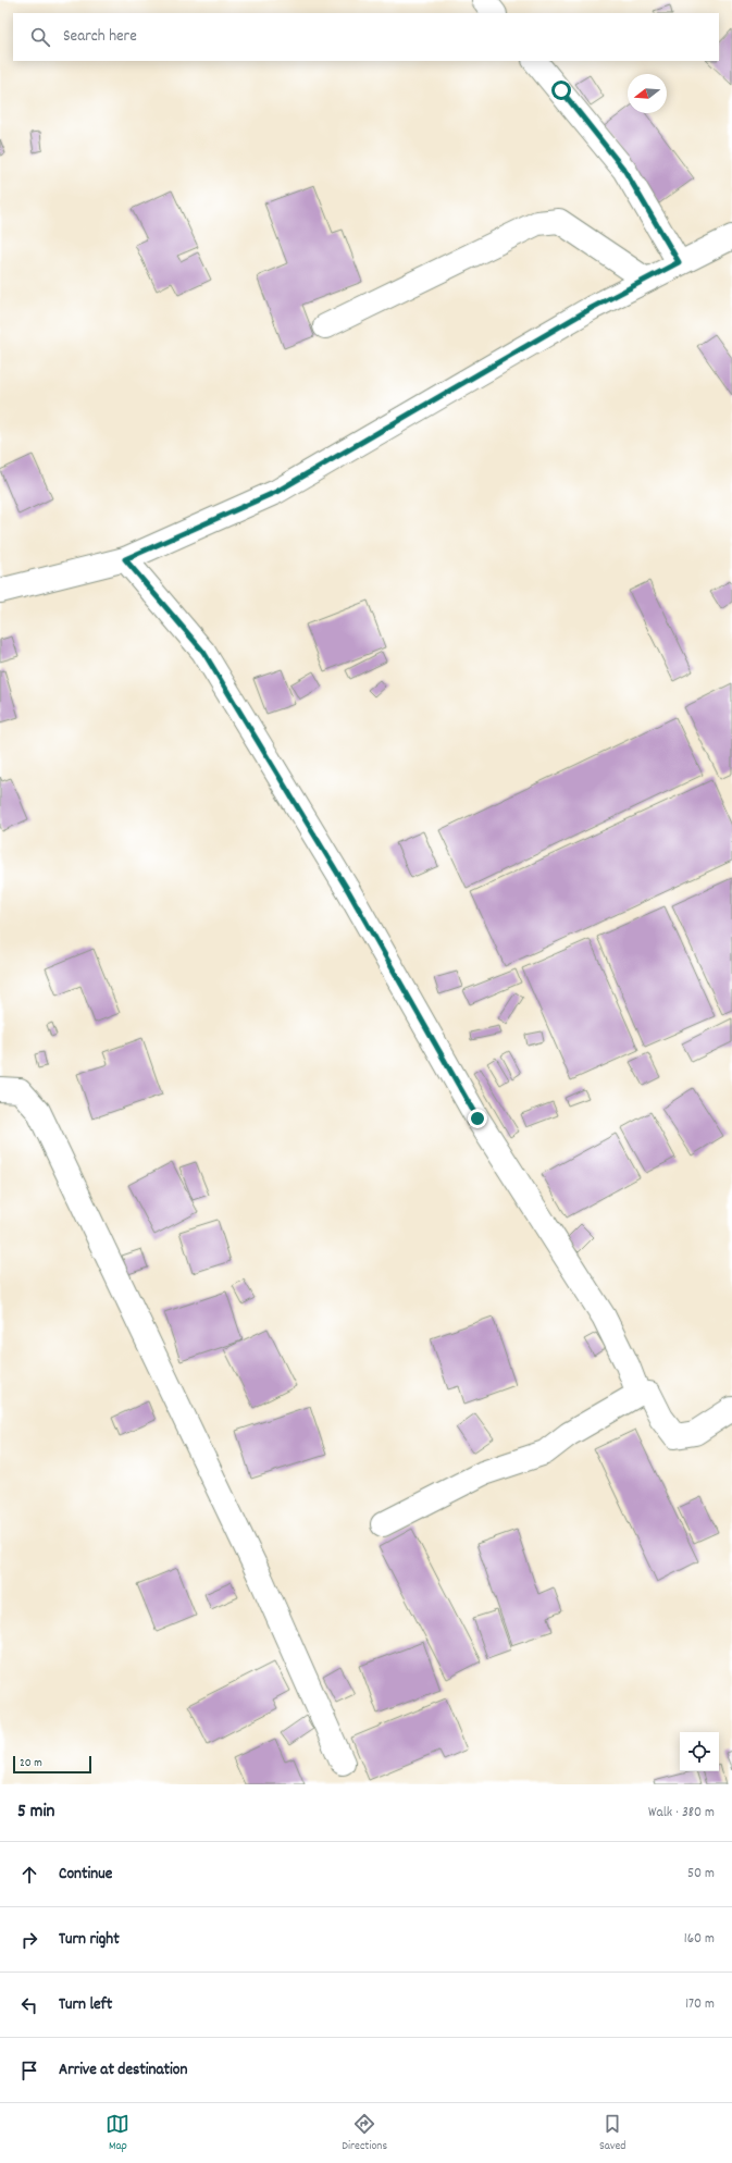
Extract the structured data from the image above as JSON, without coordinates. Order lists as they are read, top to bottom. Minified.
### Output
{"scale_bar":"20 m","north":"left","page":{"search":"Search here","scale":"20 m","heading":["5 min","Walk · 380 m"],"list":[["Continue","50 m"],["Turn right","160 m"],["Turn left","170 m"],"Arrive at destination"],"nav":["Map","Directions","Saved"]}}
